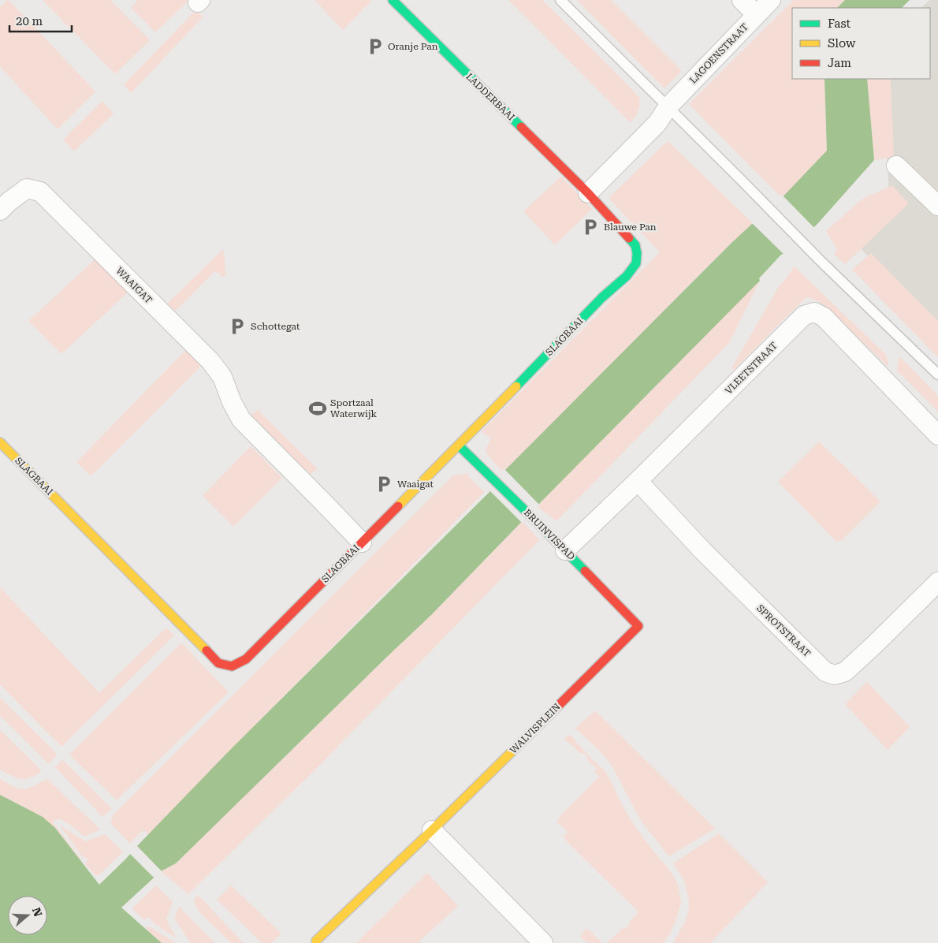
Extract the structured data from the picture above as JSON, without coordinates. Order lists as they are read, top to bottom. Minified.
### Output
{"streets":{"street":["LAGOENSTRAAT","LADDERBAAI","WAAIGAT","SLAGBAAI","VLEETSTRAAT","BRUINVISPAD","SPROTSTRAAT","WALVISPLEIN"]},"crossings":[["LADDERBAAI","SLAGBAAI"],["WAAIGAT","SLAGBAAI"],["SLAGBAAI","BRUINVISPAD"],["VLEETSTRAAT","BRUINVISPAD"],["VLEETSTRAAT","SPROTSTRAAT"],["BRUINVISPAD","WALVISPLEIN"]],"places":{"parking":["Oranje Pan","Blauwe Pan","Schottegat","Waaigat"],"sports":["Sportzaal Waterwijk"]},"legend":["Fast","Slow","Jam"],"scale_bar":"20 m","north":"right"}
